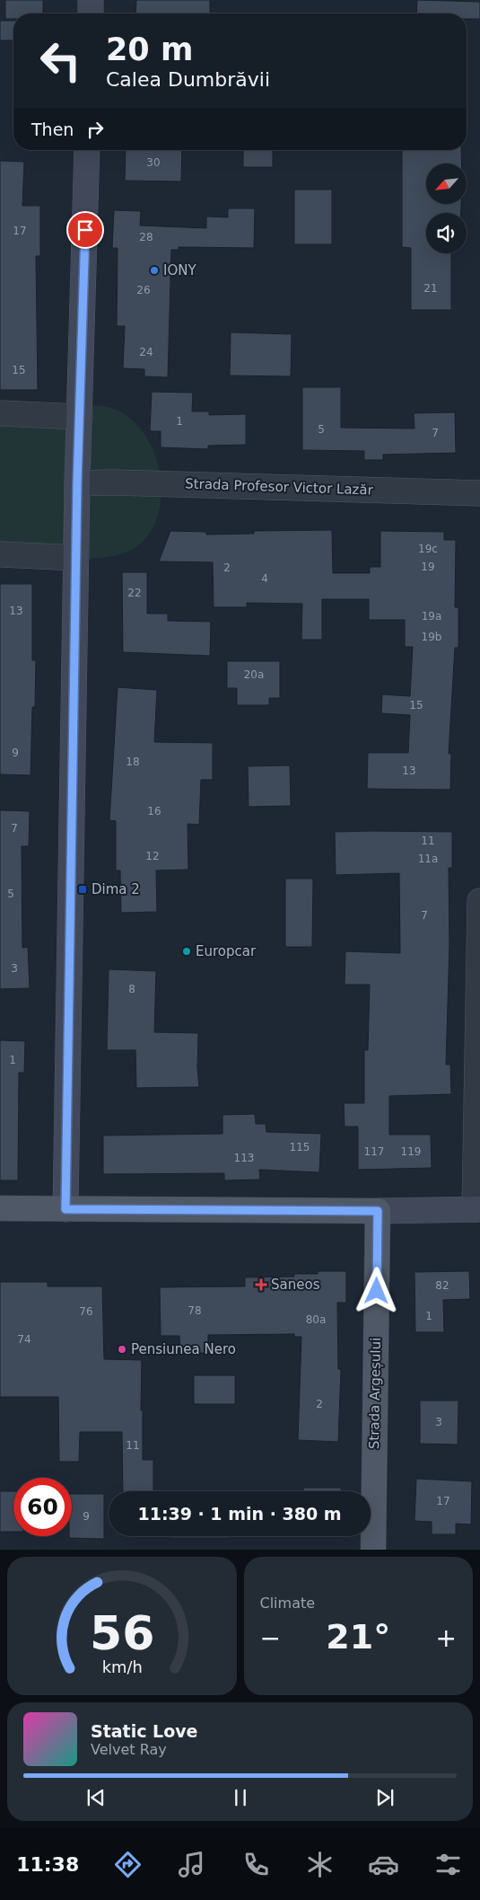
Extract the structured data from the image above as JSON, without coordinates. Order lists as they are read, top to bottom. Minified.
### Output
{"streets":{"main road":["Strada Argeșului"],"street":["Strada Profesor Victor Lazăr"]},"places":{"other":["IONY","Europcar","Pensiunea Nero"],"transit":["Dima 2"],"health":["Saneos"]},"house_numbers":["30","17","28","21","26","24","15","1","5","7","19c","19","2","4","22","13","19a","19b","20a","15","9","18","13","16","7","11","12","11a","5","7","3","8","1","115","117","119","113","82","78","76","1","80a","74","2","3","11","17","9"],"north":"bottom left","page":{"turn":["20 m","Calea Dumbrăvii"],"then":"Then","limit":"60","trip":"11:39 · 1 min · 380 m","tile":"Climate","heat":["−","21°","+"],"song":["Static Love","Velvet Ray"],"tabs":"11:38","gauge":["56","km/h"]}}
